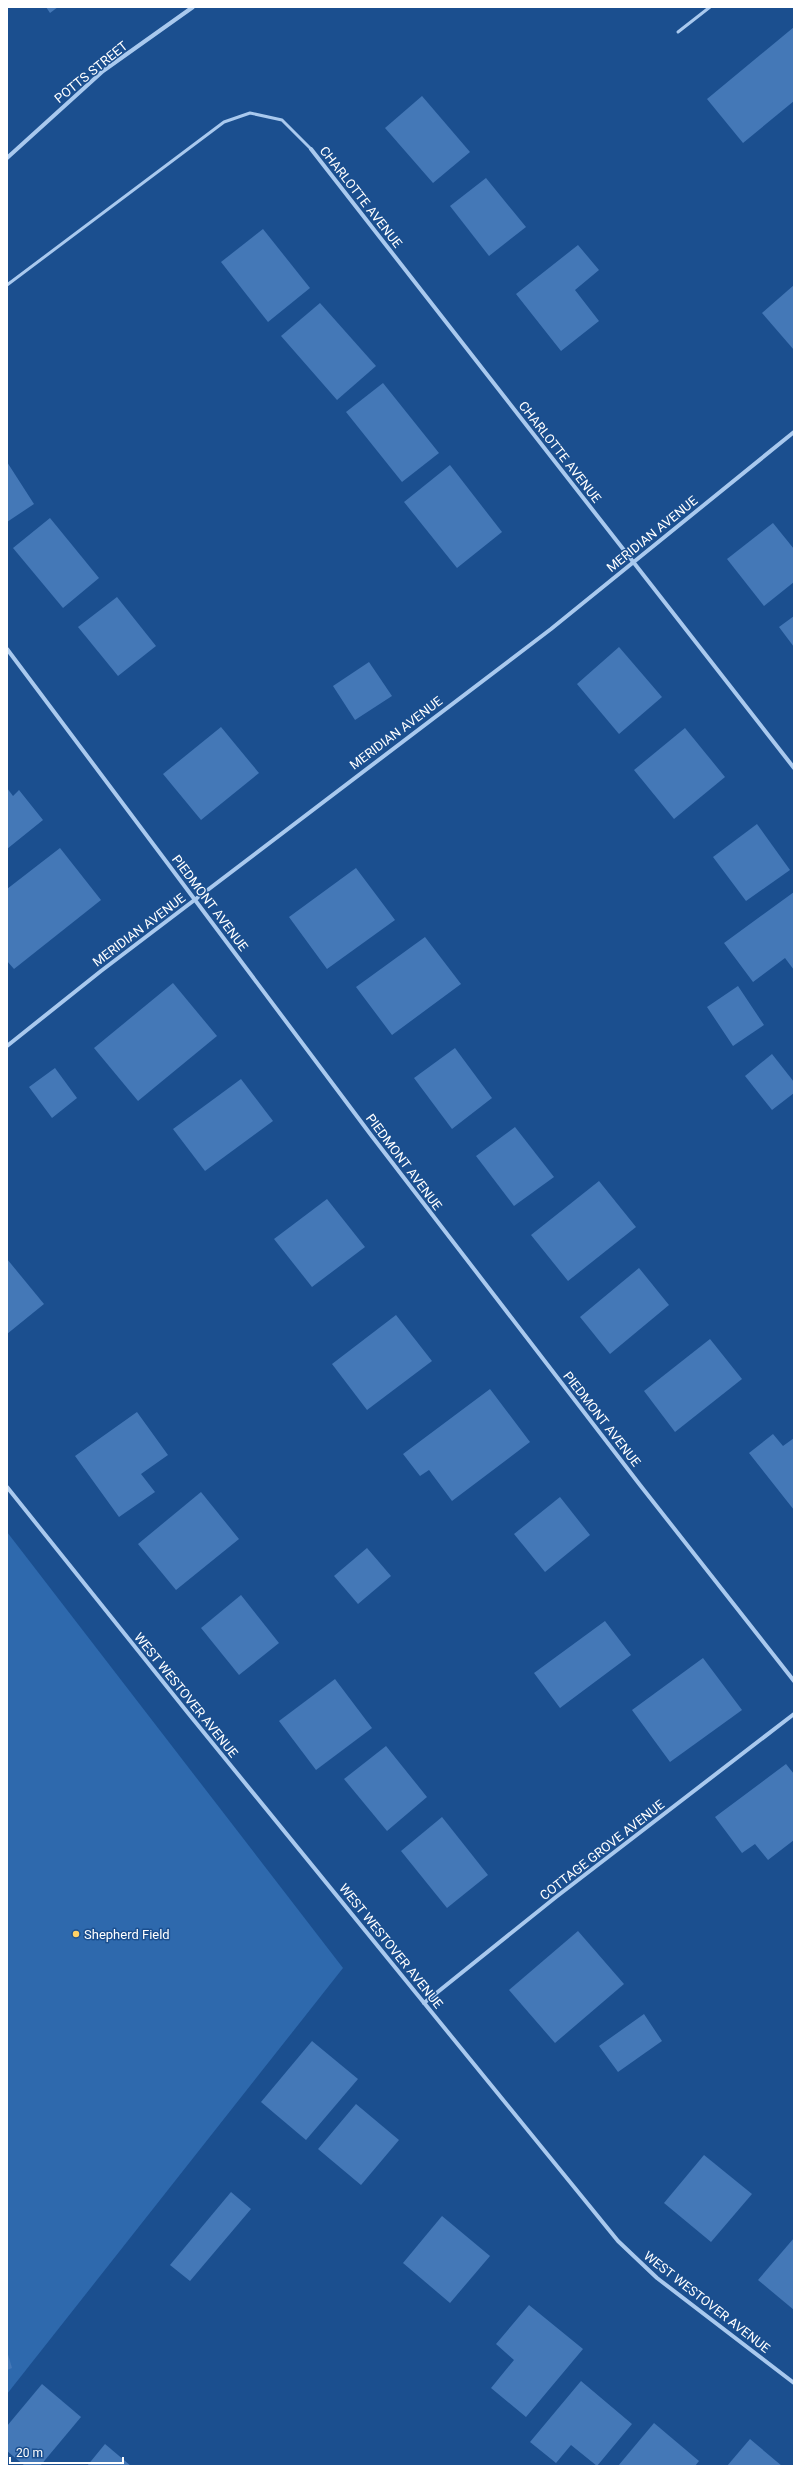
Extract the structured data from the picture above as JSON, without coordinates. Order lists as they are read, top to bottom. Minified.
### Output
{"streets":{"street":["POTTS STREET","CHARLOTTE AVENUE","MERIDIAN AVENUE","PIEDMONT AVENUE","WEST WESTOVER AVENUE","COTTAGE GROVE AVENUE"]},"crossings":[["CHARLOTTE AVENUE","MERIDIAN AVENUE"],["MERIDIAN AVENUE","PIEDMONT AVENUE"],["WEST WESTOVER AVENUE","COTTAGE GROVE AVENUE"]],"places":["Shepherd Field"],"scale_bar":"20 m"}
